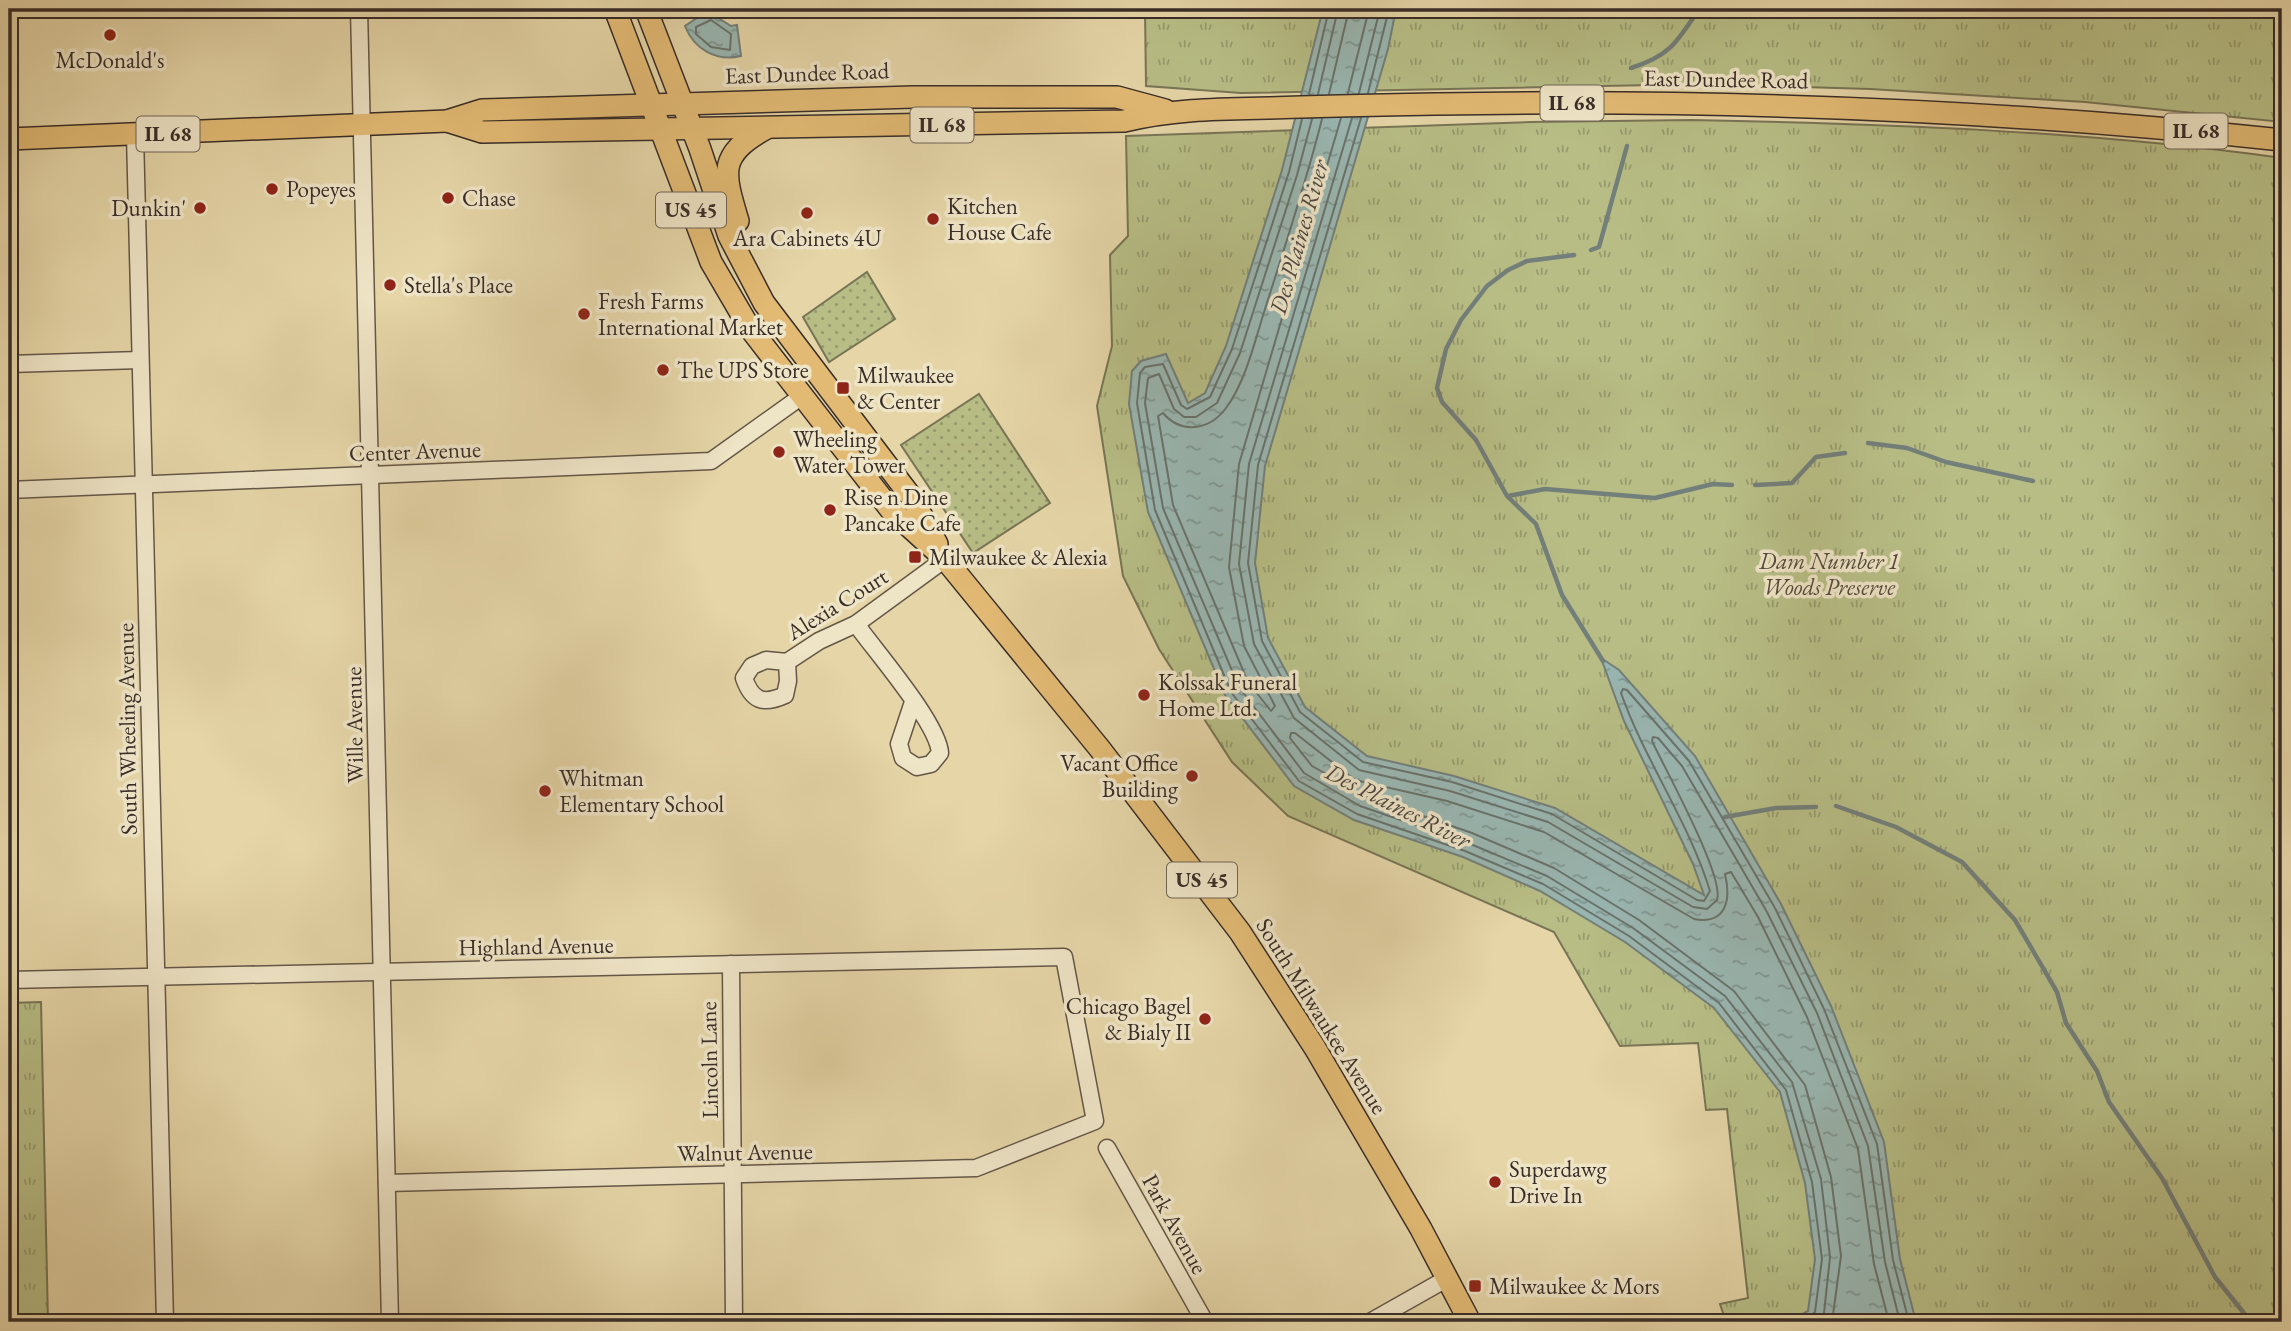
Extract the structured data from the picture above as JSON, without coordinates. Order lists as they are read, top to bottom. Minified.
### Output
{"streets":{"main road":["East Dundee Road","IL 68","US 45","South Milwaukee Avenue"],"street":["Center Avenue","Alexia Court","Wille Avenue","South Wheeling Avenue","Highland Avenue","Lincoln Lane","Walnut Avenue","Park Avenue"]},"crossings":[["East Dundee Road","US 45"],["East Dundee Road","Wille Avenue"],["East Dundee Road","South Wheeling Avenue"],["East Dundee Road","South Milwaukee Avenue"],["US 45","South Milwaukee Avenue"],["Center Avenue","Wille Avenue"],["Center Avenue","South Wheeling Avenue"],["Center Avenue","South Milwaukee Avenue"],["Alexia Court","South Milwaukee Avenue"],["Wille Avenue","Highland Avenue"],["Wille Avenue","Walnut Avenue"],["South Wheeling Avenue","Highland Avenue"],["Highland Avenue","Lincoln Lane"],["Highland Avenue","Walnut Avenue"],["Lincoln Lane","Walnut Avenue"]],"water":["Des Plaines River"],"parks":["Dam Number 1 Woods Preserve"],"places":{"other":["McDonald's","Popeyes","Chase","Dunkin'","Ara Cabinets 4U","Kitchen House Cafe","Stella's Place","Fresh Farms International Market","The UPS Store","Wheeling Water Tower","Rise n Dine Pancake Cafe","Kolssak Funeral Home Ltd.","Vacant Office Building","Whitman Elementary School","Chicago Bagel & Bialy II","Superdawg Drive In"],"transit":["Milwaukee & Center","Milwaukee & Alexia","Milwaukee & Mors"]}}
